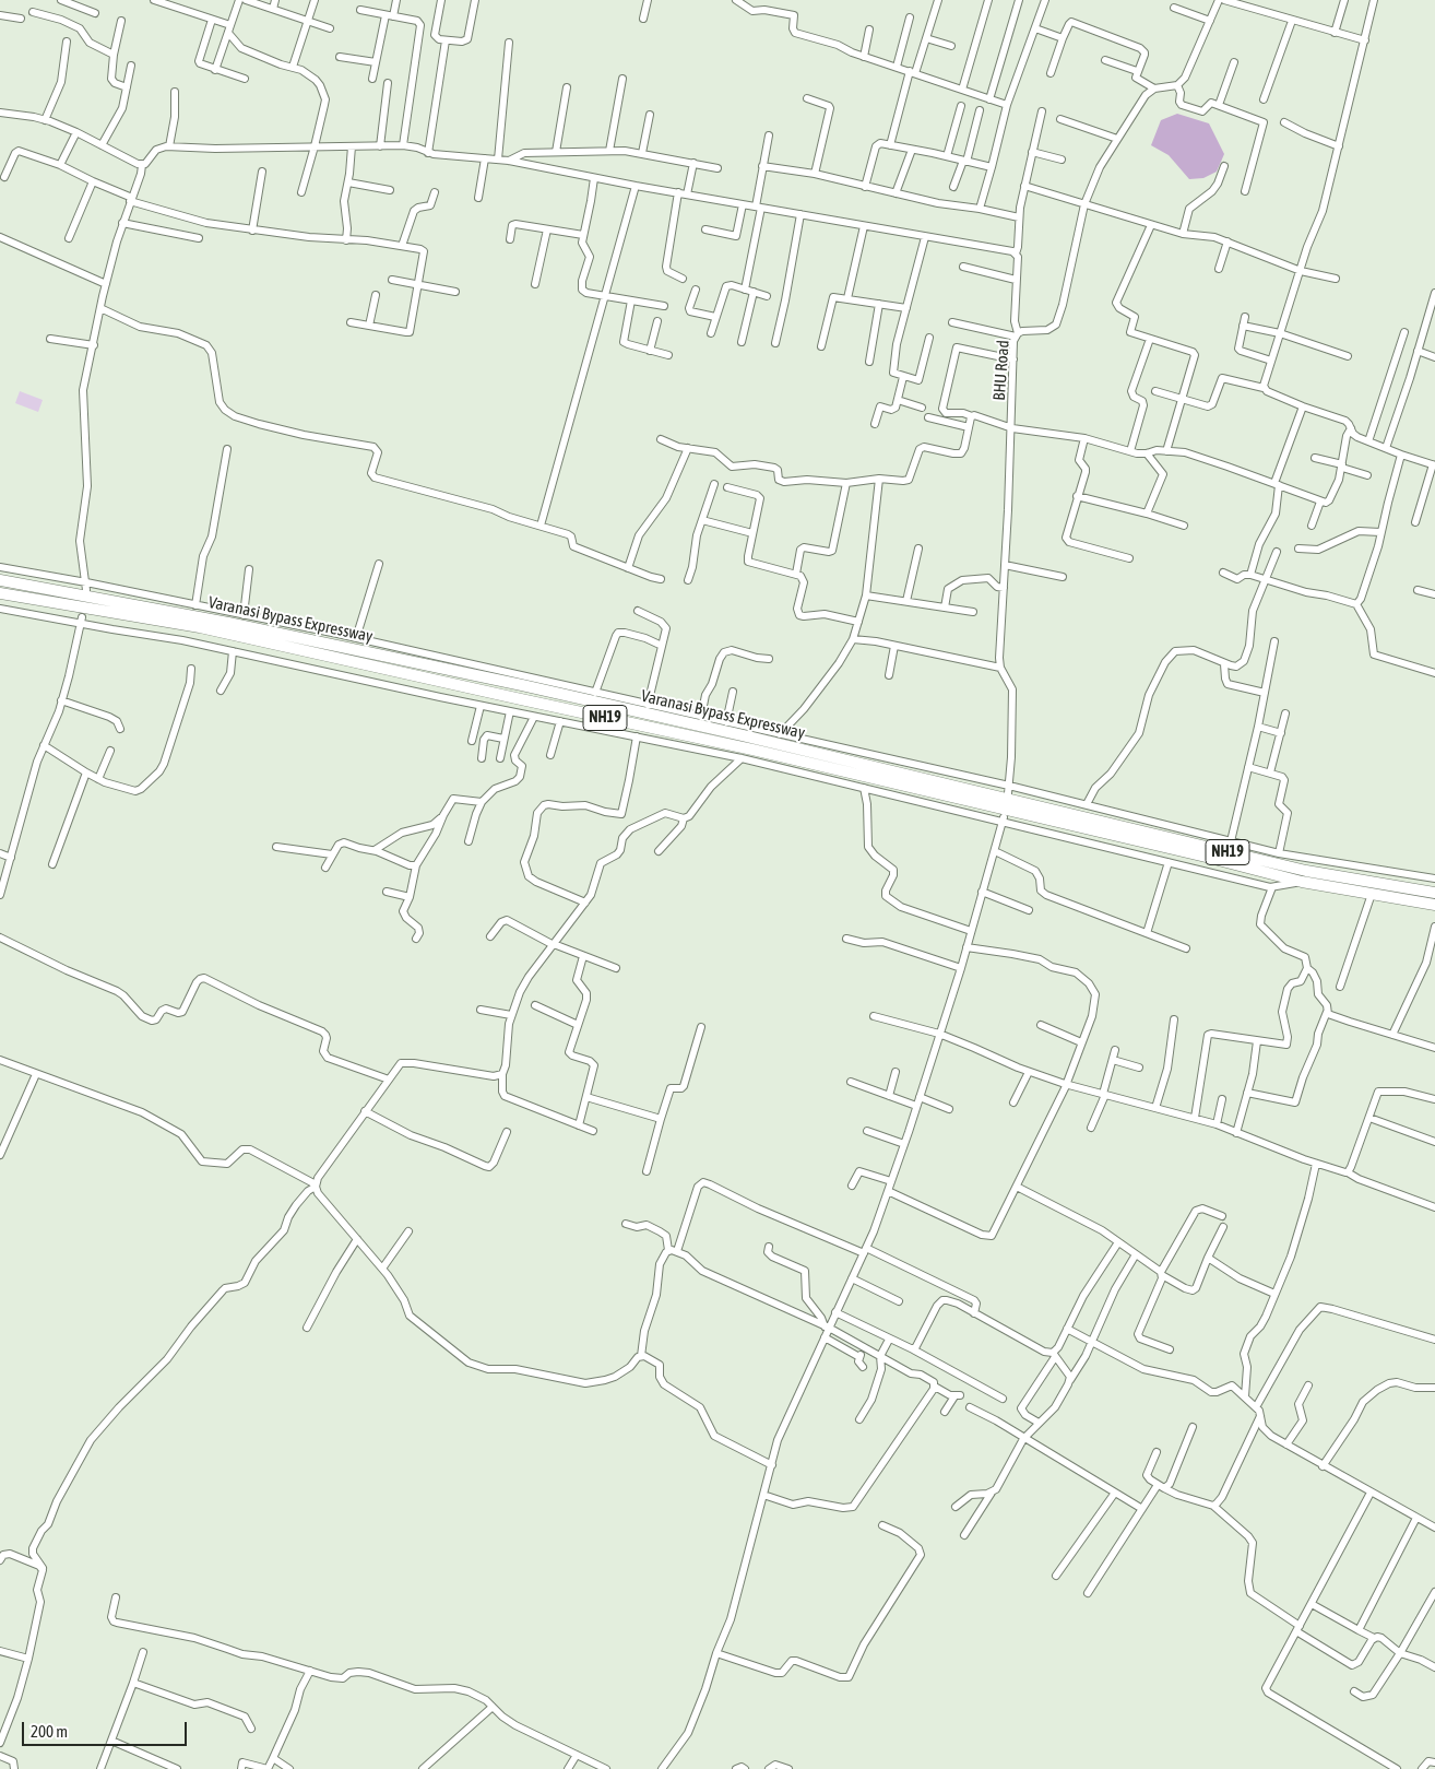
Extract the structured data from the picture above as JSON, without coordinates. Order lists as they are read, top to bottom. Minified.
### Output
{"streets":{"highway":["Varanasi Bypass Expressway","NH19"],"street":["BHU Road"]},"scale_bar":"200 m"}
